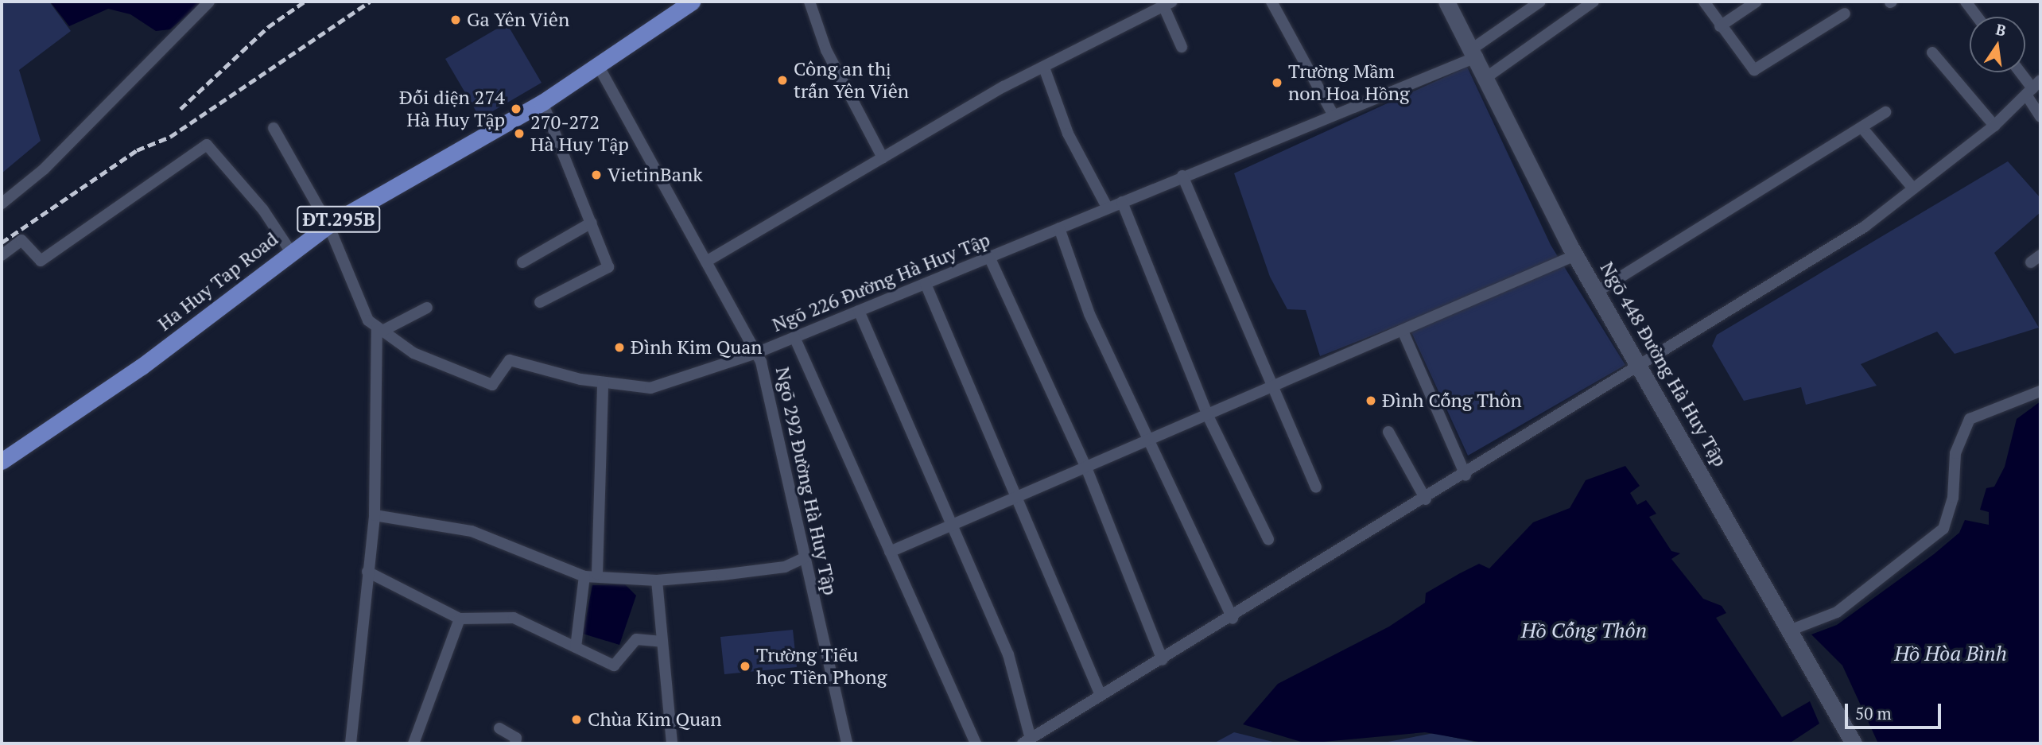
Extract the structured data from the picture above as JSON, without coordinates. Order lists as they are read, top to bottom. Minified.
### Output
{"streets":{"main road":["ĐT.295B","Ha Huy Tap Road"],"street":["Ngõ 226 Đường Hà Huy Tập","Ngõ 448 Đường Hà Huy Tập","Ngõ 292 Đường Hà Huy Tập"]},"crossings":[["Ha Huy Tap Road","Ngõ 226 Đường Hà Huy Tập"],["Ha Huy Tap Road","Ngõ 292 Đường Hà Huy Tập"],["Ngõ 226 Đường Hà Huy Tập","Ngõ 448 Đường Hà Huy Tập"],["Ngõ 226 Đường Hà Huy Tập","Ngõ 292 Đường Hà Huy Tập"]],"water":["Hồ Cống Thôn","Hồ Hòa Bình"],"places":["Ga Yên Viên","Công an thị trấn Yên Viên","Trường Mầm non Hoa Hồng","Đối diện 274 Hà Huy Tập","270-272 Hà Huy Tập","VietinBank","Đình Kim Quan","Đình Cống Thôn","Trường Tiểu học Tiền Phong","Chùa Kim Quan"],"scale_bar":"50 m","north":"top"}
